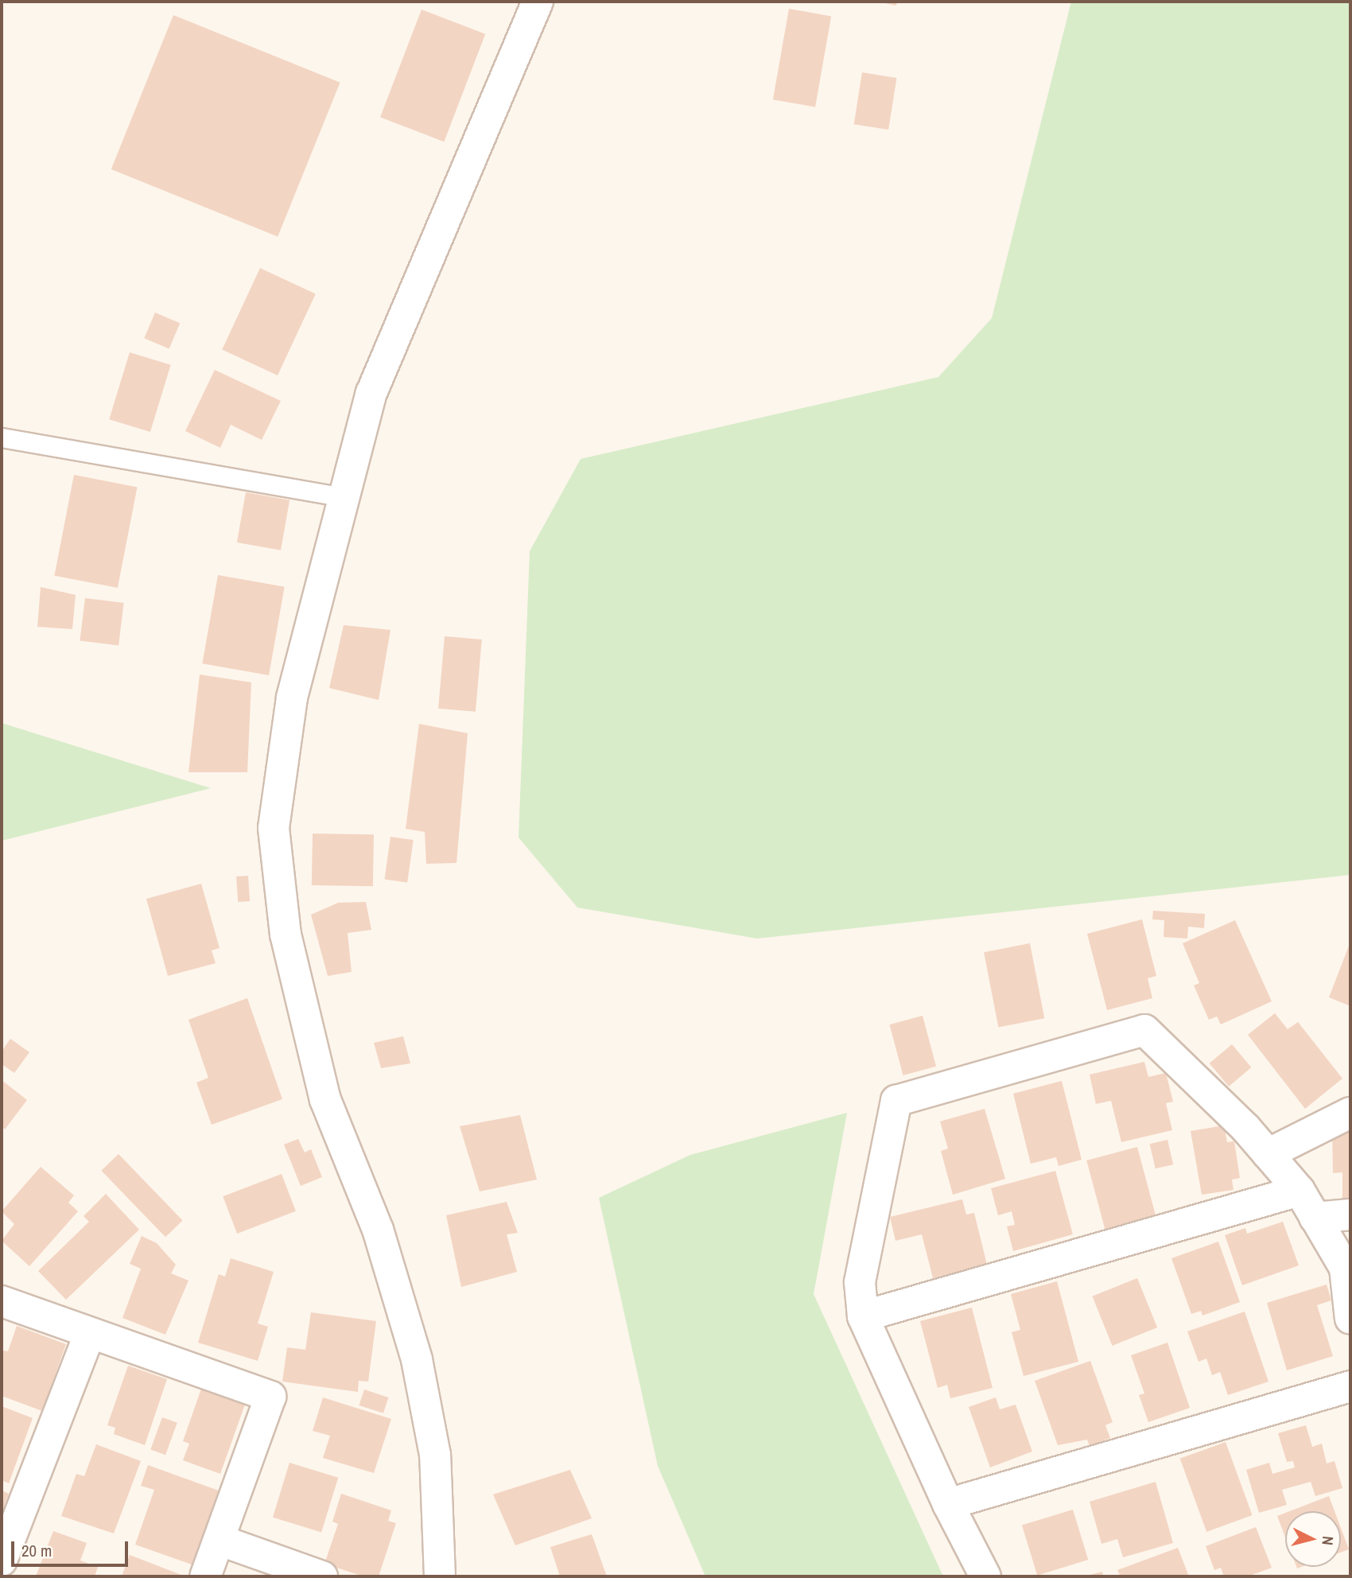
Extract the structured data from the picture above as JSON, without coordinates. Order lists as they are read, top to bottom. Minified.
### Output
{"scale_bar":"20 m","north":"right"}
